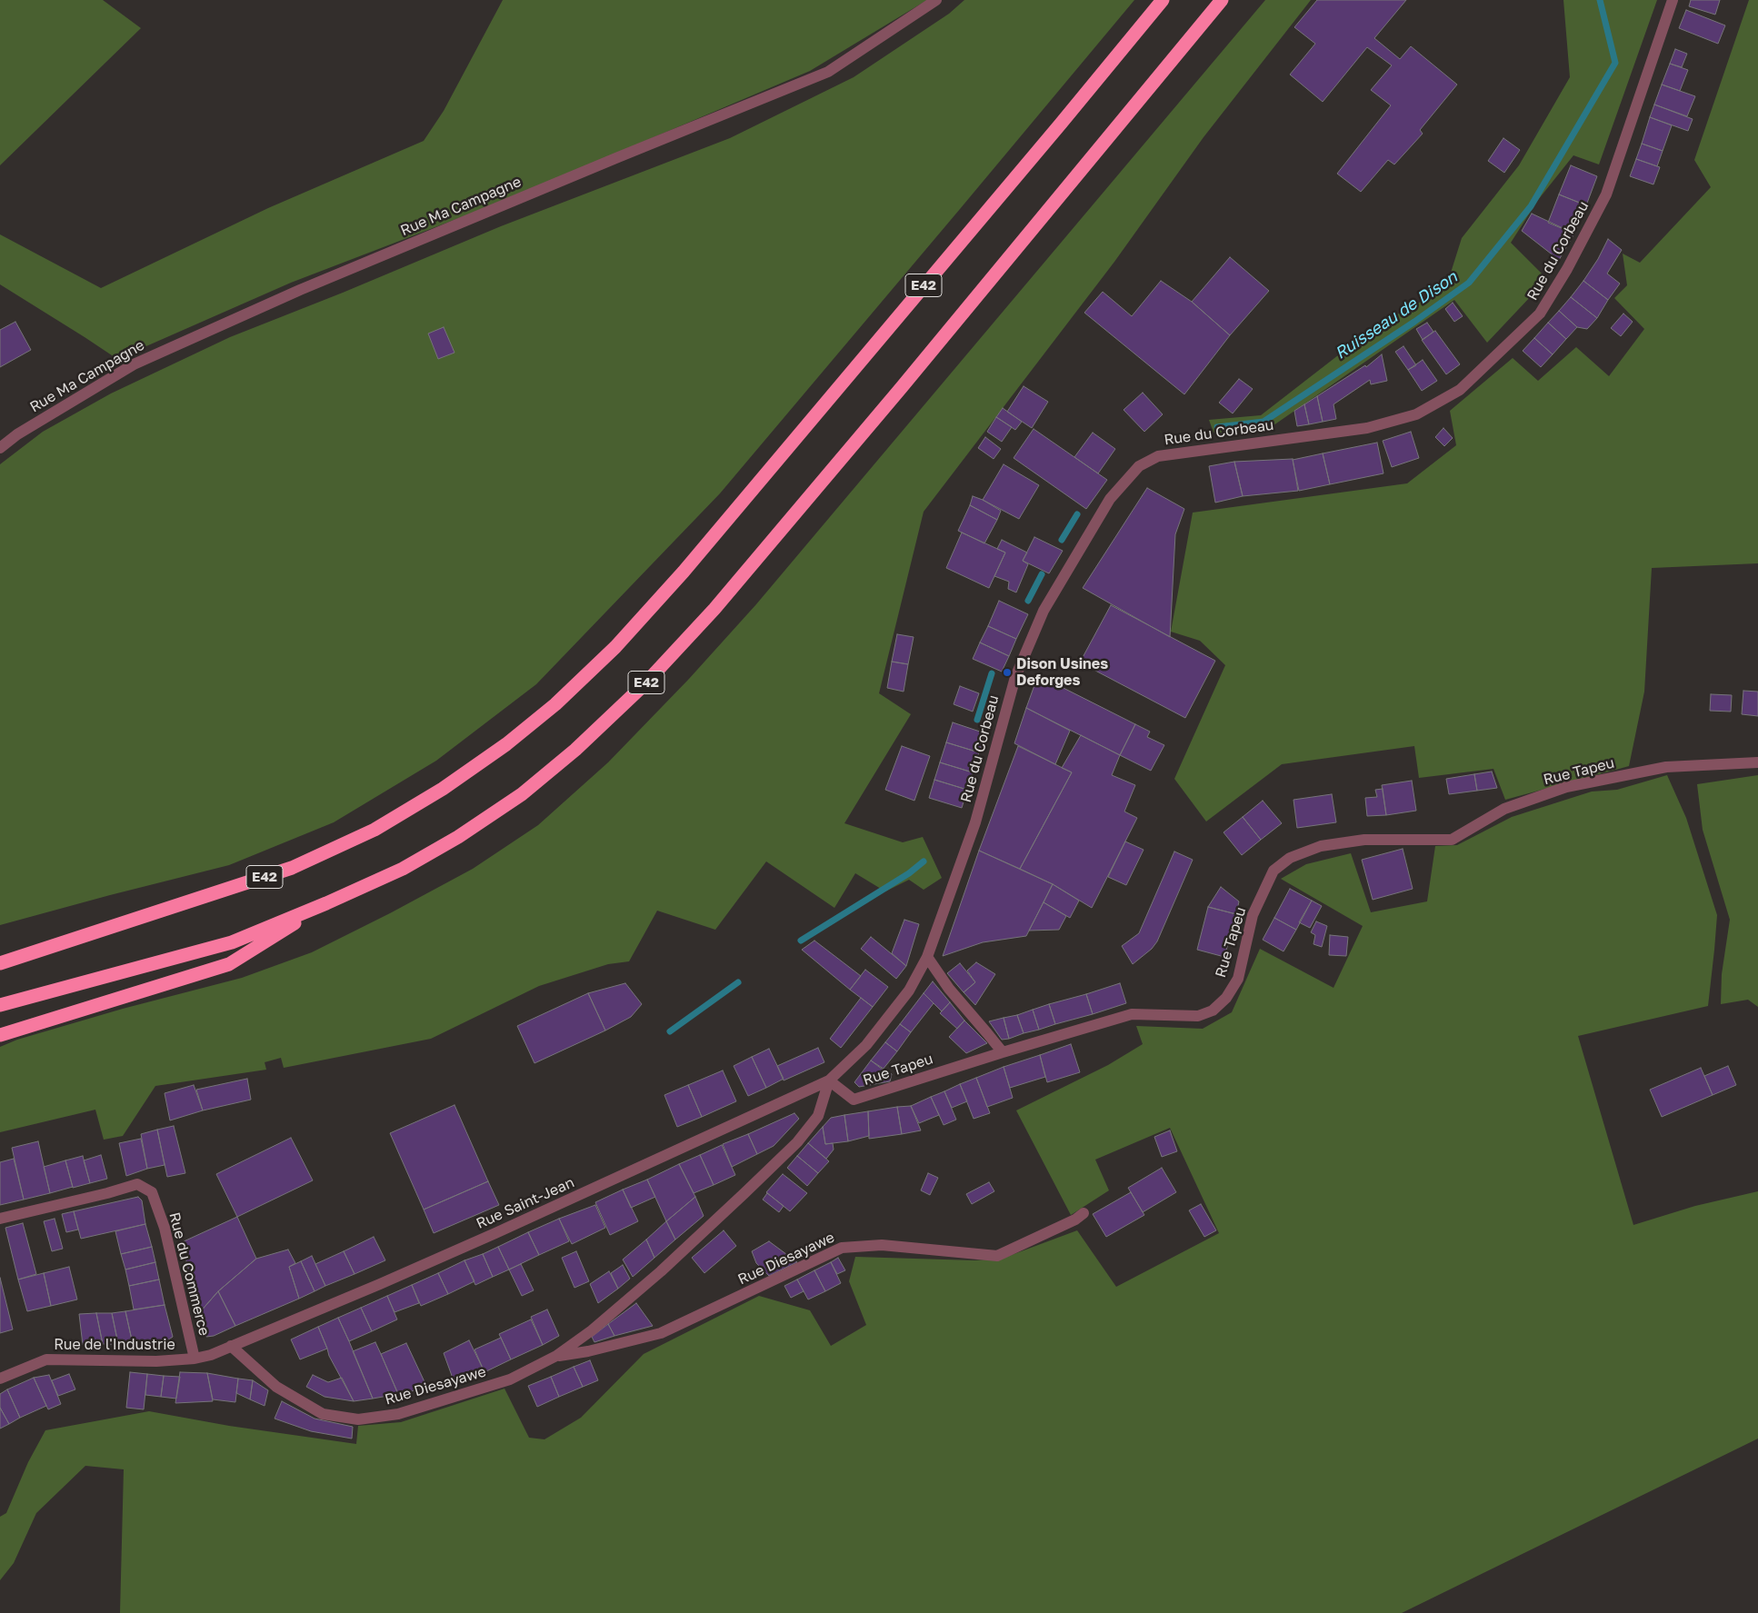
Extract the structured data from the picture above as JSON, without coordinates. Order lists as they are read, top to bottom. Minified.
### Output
{"streets":{"highway":["E42"],"street":["Rue Ma Campagne","Rue du Corbeau","Rue Tapeu","Rue Saint-Jean","Rue Diesayawe","Rue du Commerce","Rue de l'Industrie"]},"crossings":[["Rue du Corbeau","Rue Tapeu"],["Rue du Corbeau","Rue Saint-Jean"],["Rue du Corbeau","Rue Diesayawe"],["Rue Tapeu","Rue Saint-Jean"],["Rue Tapeu","Rue Diesayawe"],["Rue Saint-Jean","Rue Diesayawe"],["Rue Saint-Jean","Rue de l'Industrie"],["Rue Diesayawe","Rue de l'Industrie"],["Rue du Commerce","Rue de l'Industrie"]],"water":["Ruisseau de Dison"],"places":["Dison Usines Deforges"]}
